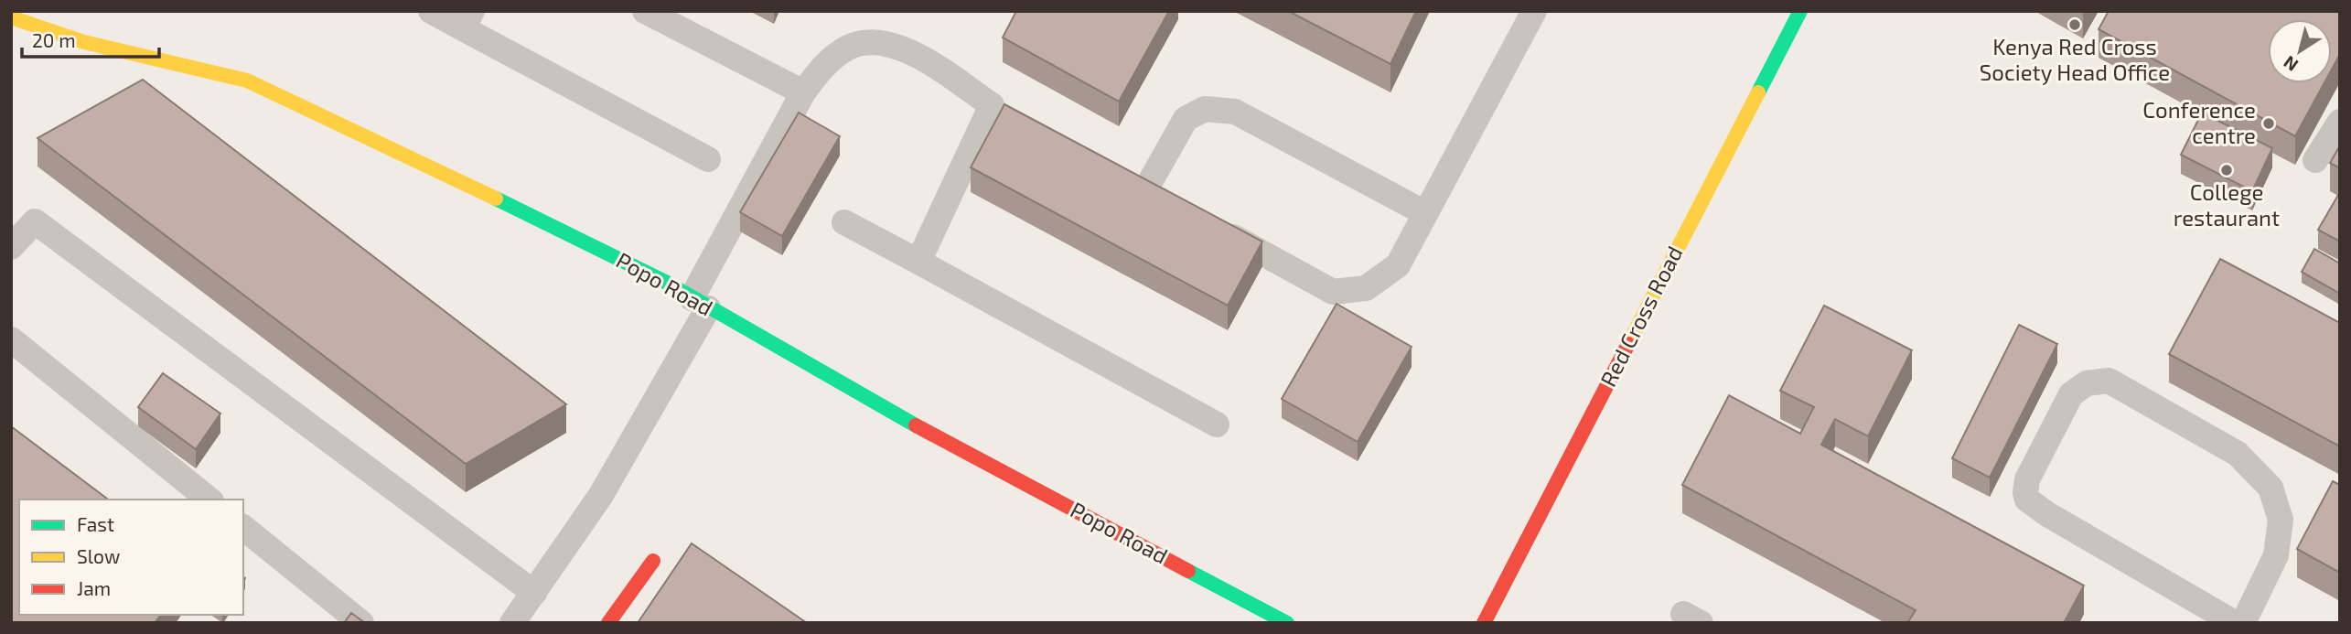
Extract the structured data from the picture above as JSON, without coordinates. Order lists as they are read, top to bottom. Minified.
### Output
{"streets":{"street":["Popo Road","Red Cross Road"]},"places":["Kenya Red Cross Society Head Office","Conference centre","College restaurant"],"legend":["Fast","Slow","Jam"],"scale_bar":"20 m","north":"bottom left"}
